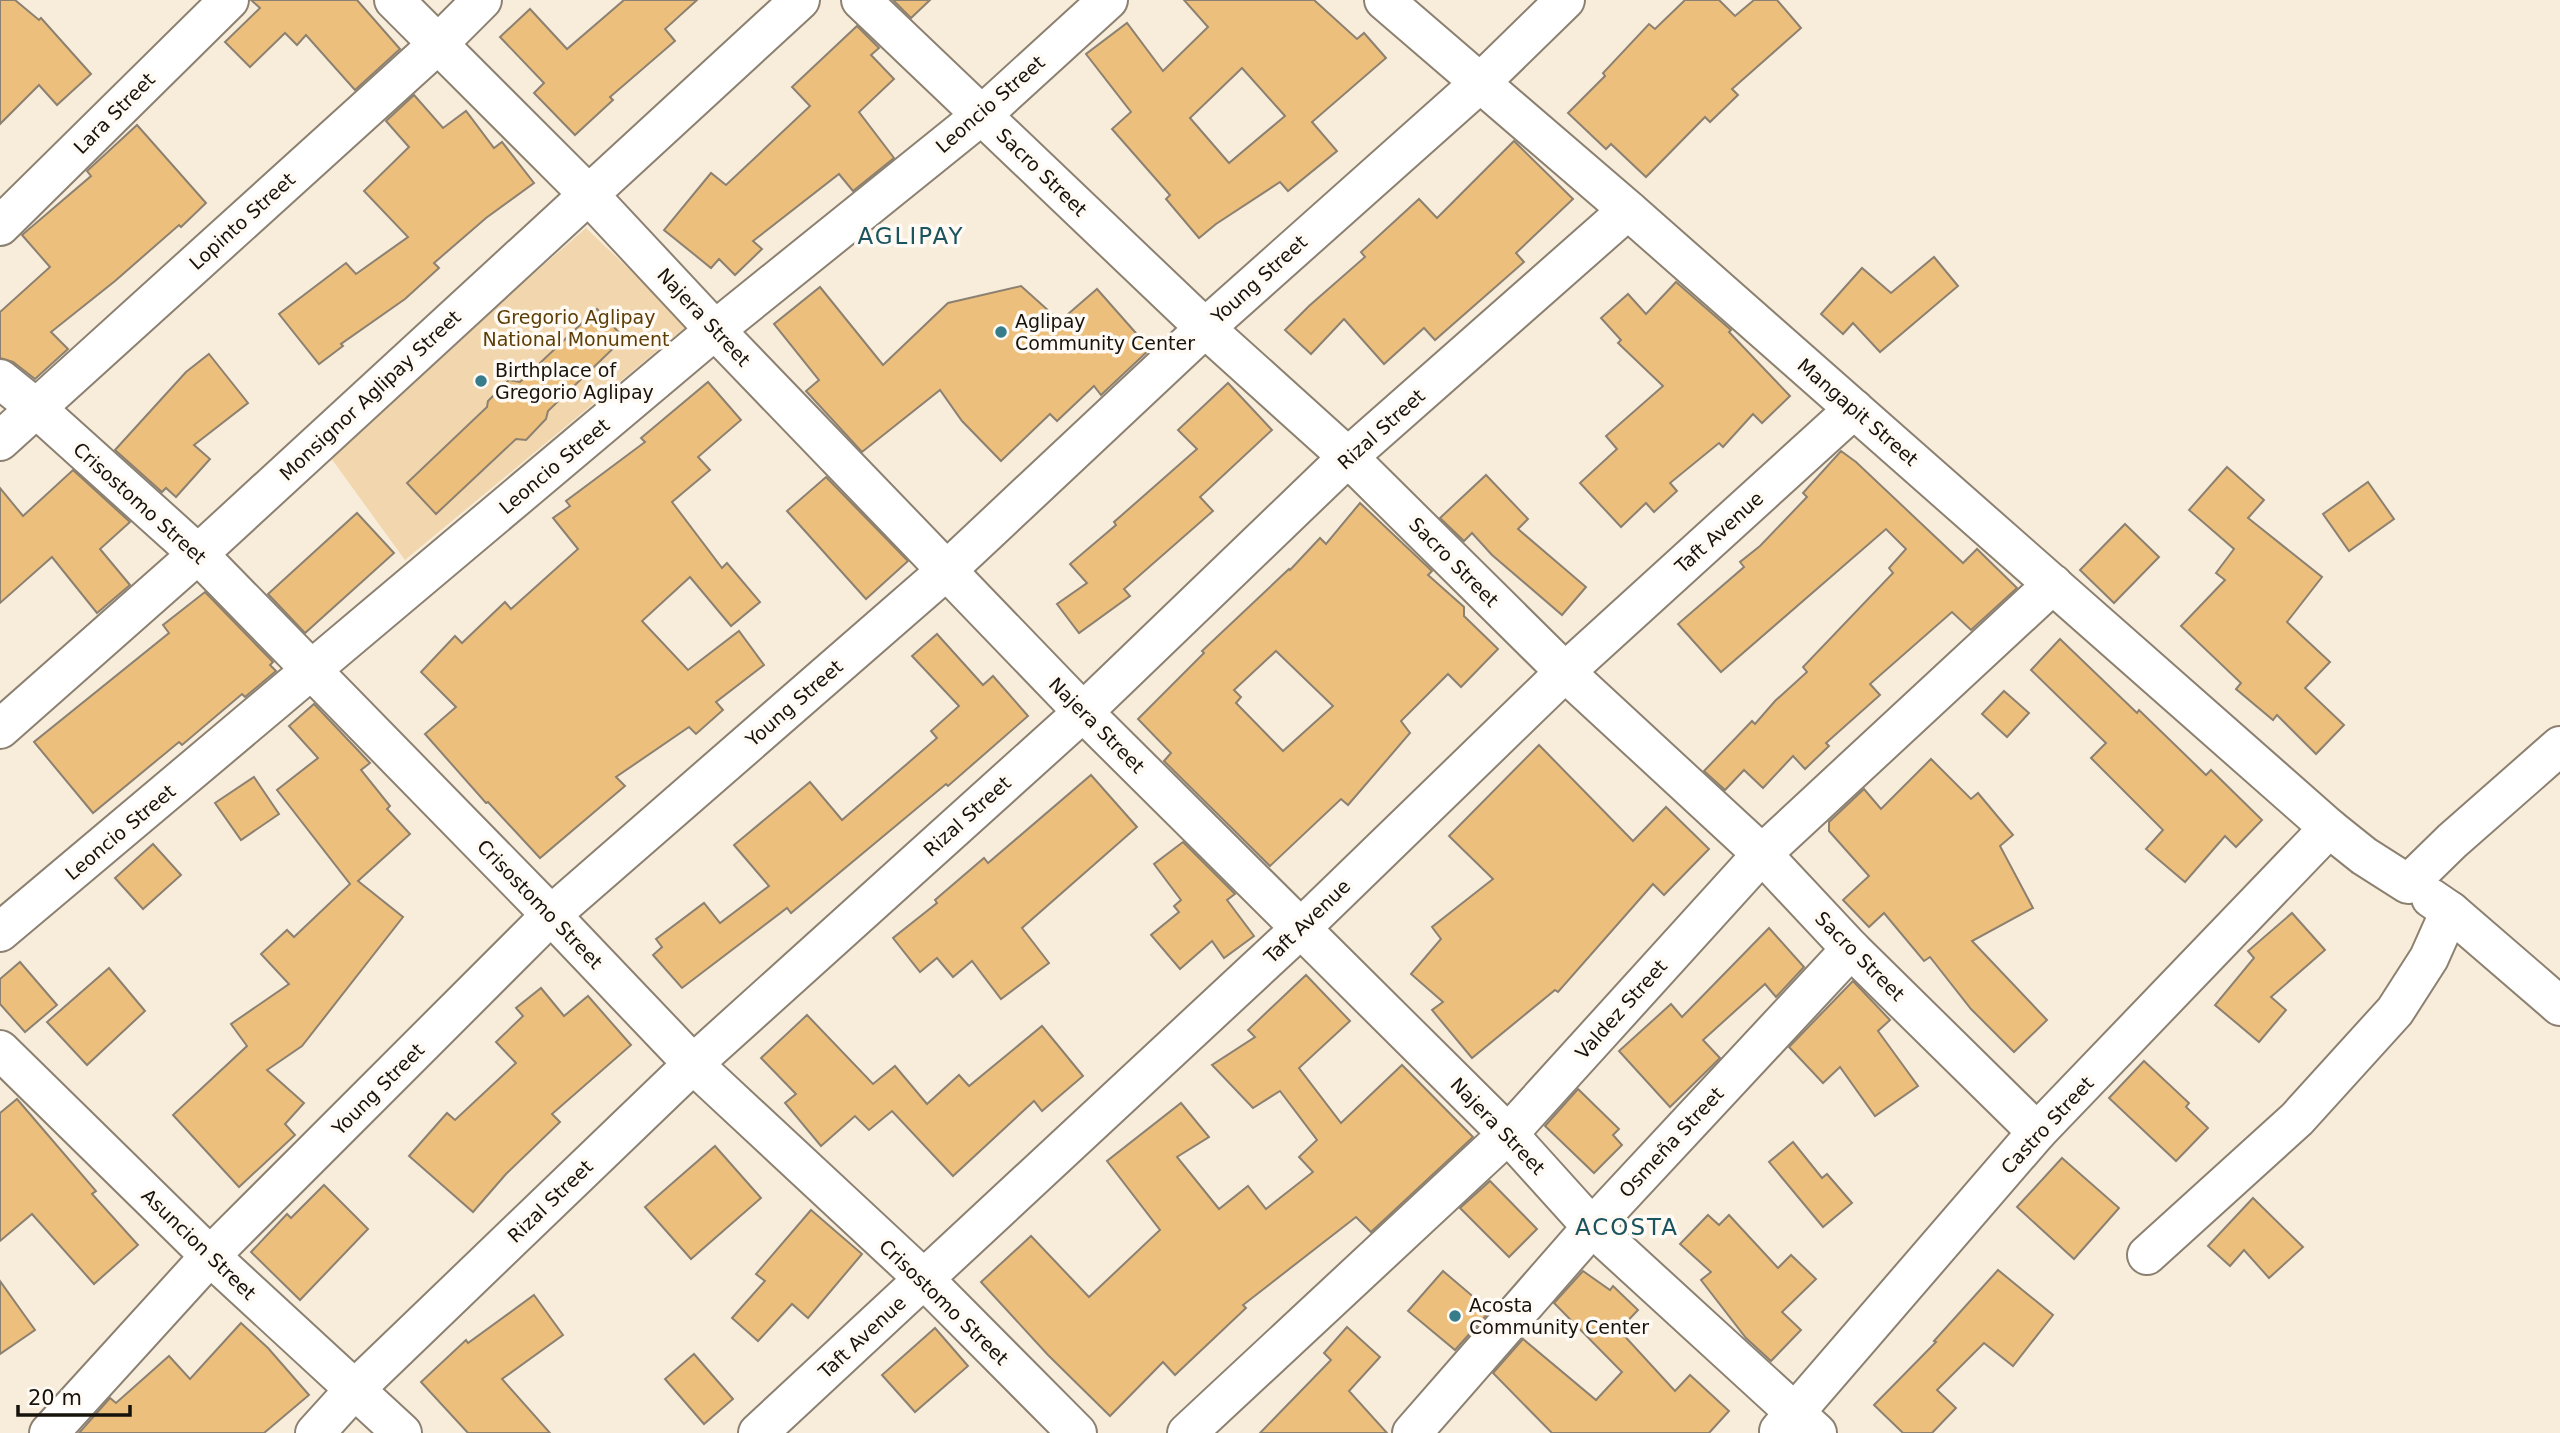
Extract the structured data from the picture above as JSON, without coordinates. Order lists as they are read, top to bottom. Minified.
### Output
{"streets":{"street":["Leoncio Street","Lara Street","Sacro Street","Lopinto Street","Young Street","Najera Street","Monsignor Aglipay Street","Mangapit Street","Rizal Street","Crisostomo Street","Taft Avenue","Valdez Street","Castro Street","Osmeña Street","Asuncion Street"]},"crossings":[["Leoncio Street","Sacro Street"],["Leoncio Street","Najera Street"],["Leoncio Street","Crisostomo Street"],["Sacro Street","Young Street"],["Sacro Street","Rizal Street"],["Sacro Street","Taft Avenue"],["Sacro Street","Valdez Street"],["Sacro Street","Castro Street"],["Sacro Street","Osmeña Street"],["Lopinto Street","Najera Street"],["Lopinto Street","Crisostomo Street"],["Young Street","Najera Street"],["Young Street","Mangapit Street"],["Young Street","Crisostomo Street"],["Young Street","Asuncion Street"],["Najera Street","Monsignor Aglipay Street"],["Najera Street","Rizal Street"],["Najera Street","Taft Avenue"],["Najera Street","Valdez Street"],["Najera Street","Castro Street"],["Najera Street","Osmeña Street"],["Monsignor Aglipay Street","Crisostomo Street"],["Mangapit Street","Rizal Street"],["Mangapit Street","Taft Avenue"],["Mangapit Street","Valdez Street"],["Mangapit Street","Castro Street"],["Rizal Street","Crisostomo Street"],["Rizal Street","Asuncion Street"],["Crisostomo Street","Taft Avenue"]],"districts":["AGLIPAY","ACOSTA"],"parks":["Gregorio Aglipay National Monument"],"places":["Aglipay Community Center","Birthplace of Gregorio Aglipay","Acosta Community Center"],"scale_bar":"20 m"}
